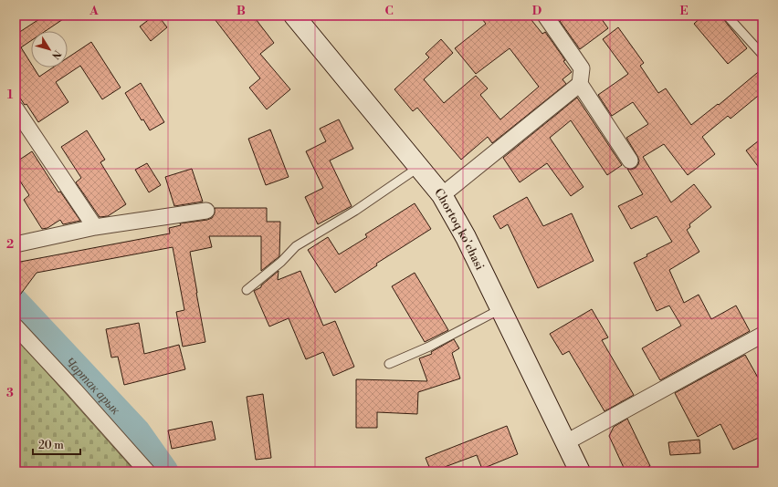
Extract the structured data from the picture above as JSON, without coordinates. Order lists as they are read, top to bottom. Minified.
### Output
{"streets":{"street":["Chortoq ko'chasi"]},"water":["Чартак арык"],"scale_bar":"20 m","north":"bottom right","grid":{"columns":["A","B","C","D","E"],"rows":["1","2","3"]}}
